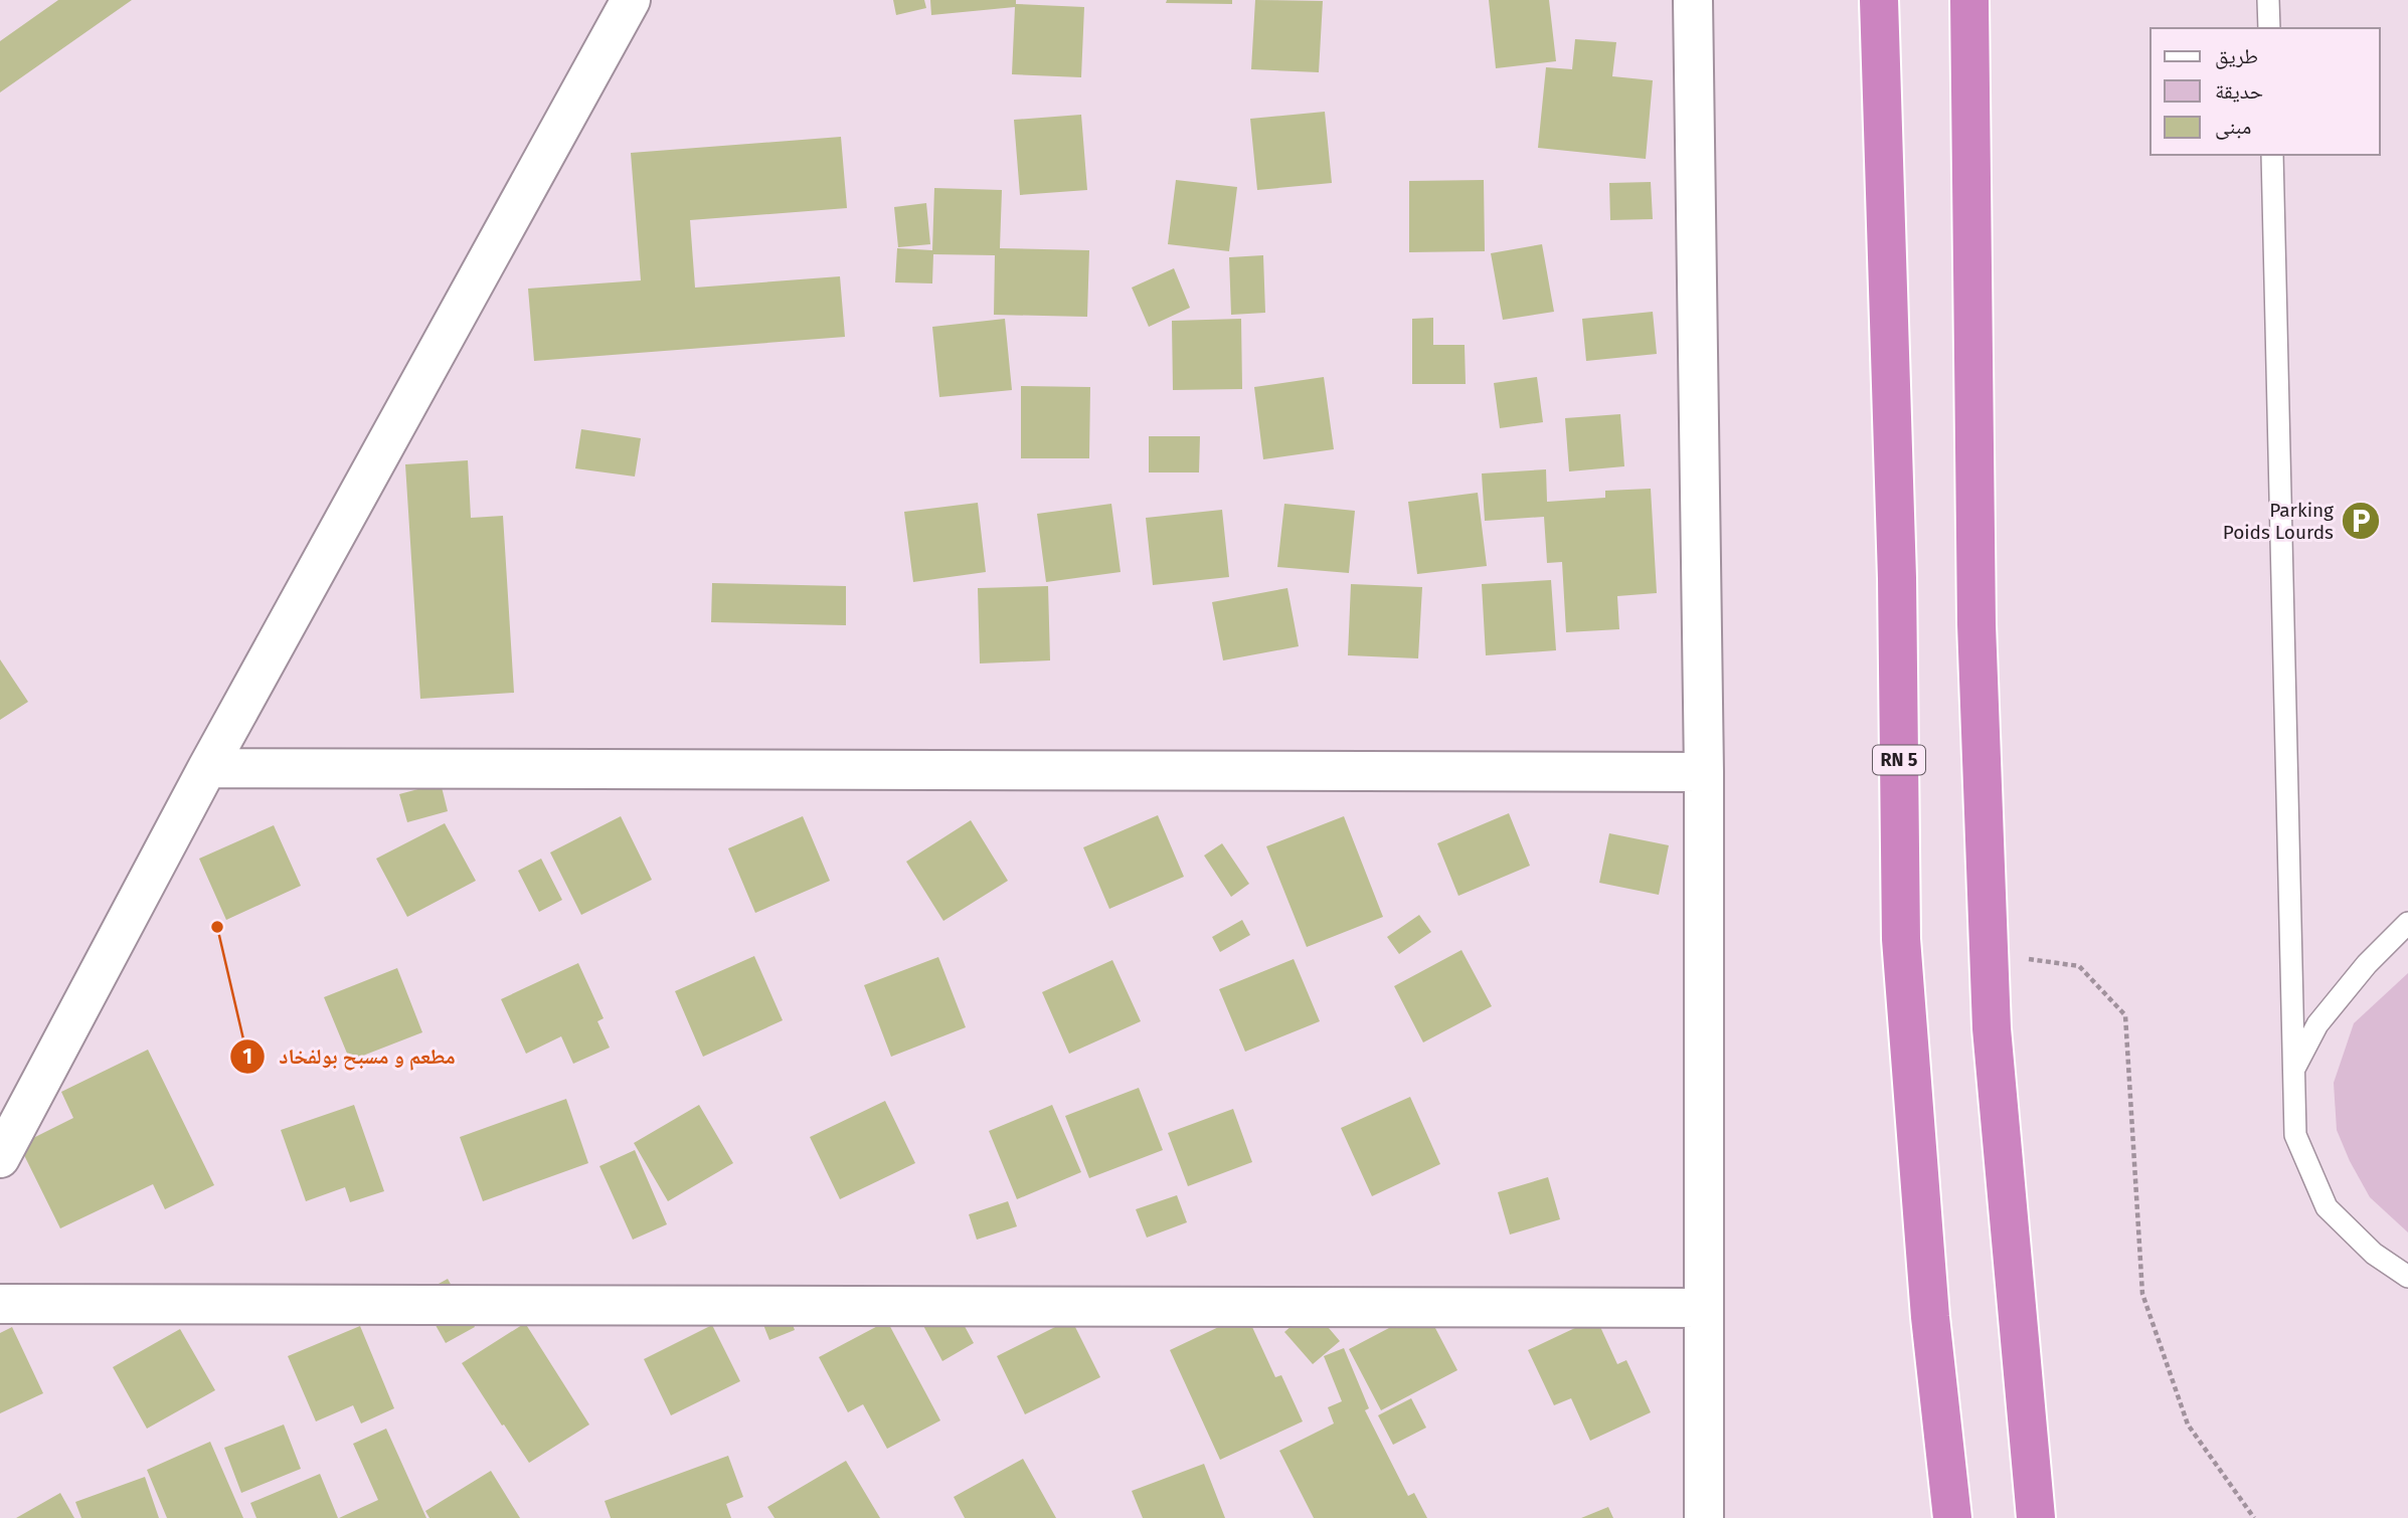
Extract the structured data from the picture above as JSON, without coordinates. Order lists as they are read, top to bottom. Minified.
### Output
{"streets":{"highway":["RN 5"]},"places":{"parking":["Parking Poids Lourds"],"other":["مطعم و مسبح بولفخاد"]},"legend":["طريق","حديقة","مبنى"]}
